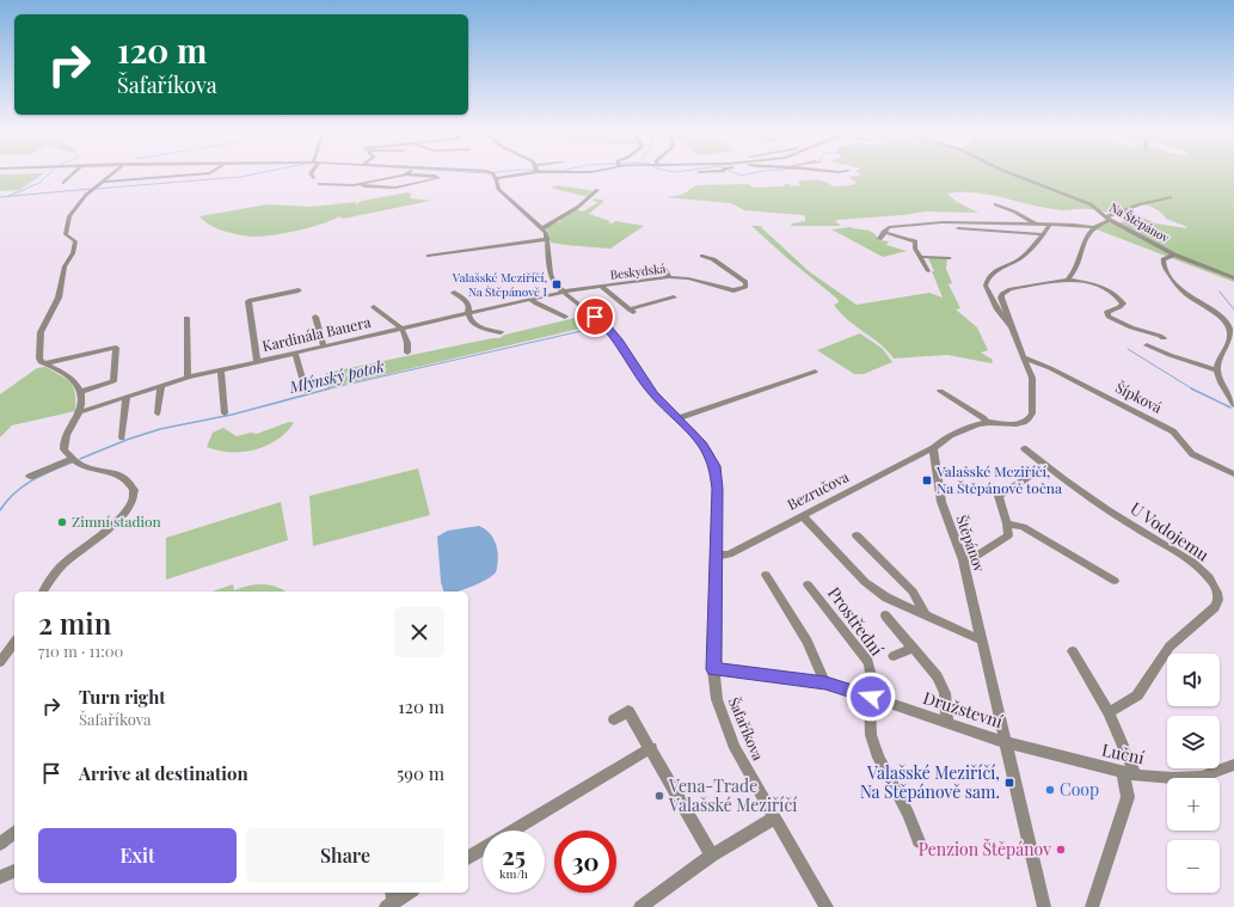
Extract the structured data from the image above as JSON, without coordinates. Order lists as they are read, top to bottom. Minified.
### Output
{"streets":{"street":["Na Štěpánov","Beskydská","Kardinála Bauera","Šípková","Bezručova","U Vodojemu","Štěpánov","Prostřední","Družstevní","Šafaříkova","Luční"]},"crossings":[["Beskydská","Kardinála Bauera"],["Beskydská","Šafaříkova"],["Kardinála Bauera","Šafaříkova"],["Bezručova","Štěpánov"],["Bezručova","Šafaříkova"],["Štěpánov","Družstevní"],["Štěpánov","Luční"],["Prostřední","Družstevní"],["Družstevní","Šafaříkova"],["Družstevní","Luční"]],"water":["Mlýnský potok"],"places":{"transit":["Valašské Meziříčí, Na Štěpánově I","Valašské Meziříčí, Na Štěpánově točna","Valašské Meziříčí, Na Štěpánově sam."],"other":["Zimní stadion","Coop","Vena-Trade Valašské Meziříčí","Penzion Štěpánov"]},"page":{"turn":["120 m","Šafaříkova"],"heading":["2 min","710 m · 11:00"],"map_buttons":["+","−"],"list":[{"name":"Turn right","note":"Šafaříkova","value":"120 m"},{"name":"Arrive at destination","value":"590 m"}],"buttons":["Exit","Share"],"speed":"25 km/h","limit":"30"}}
